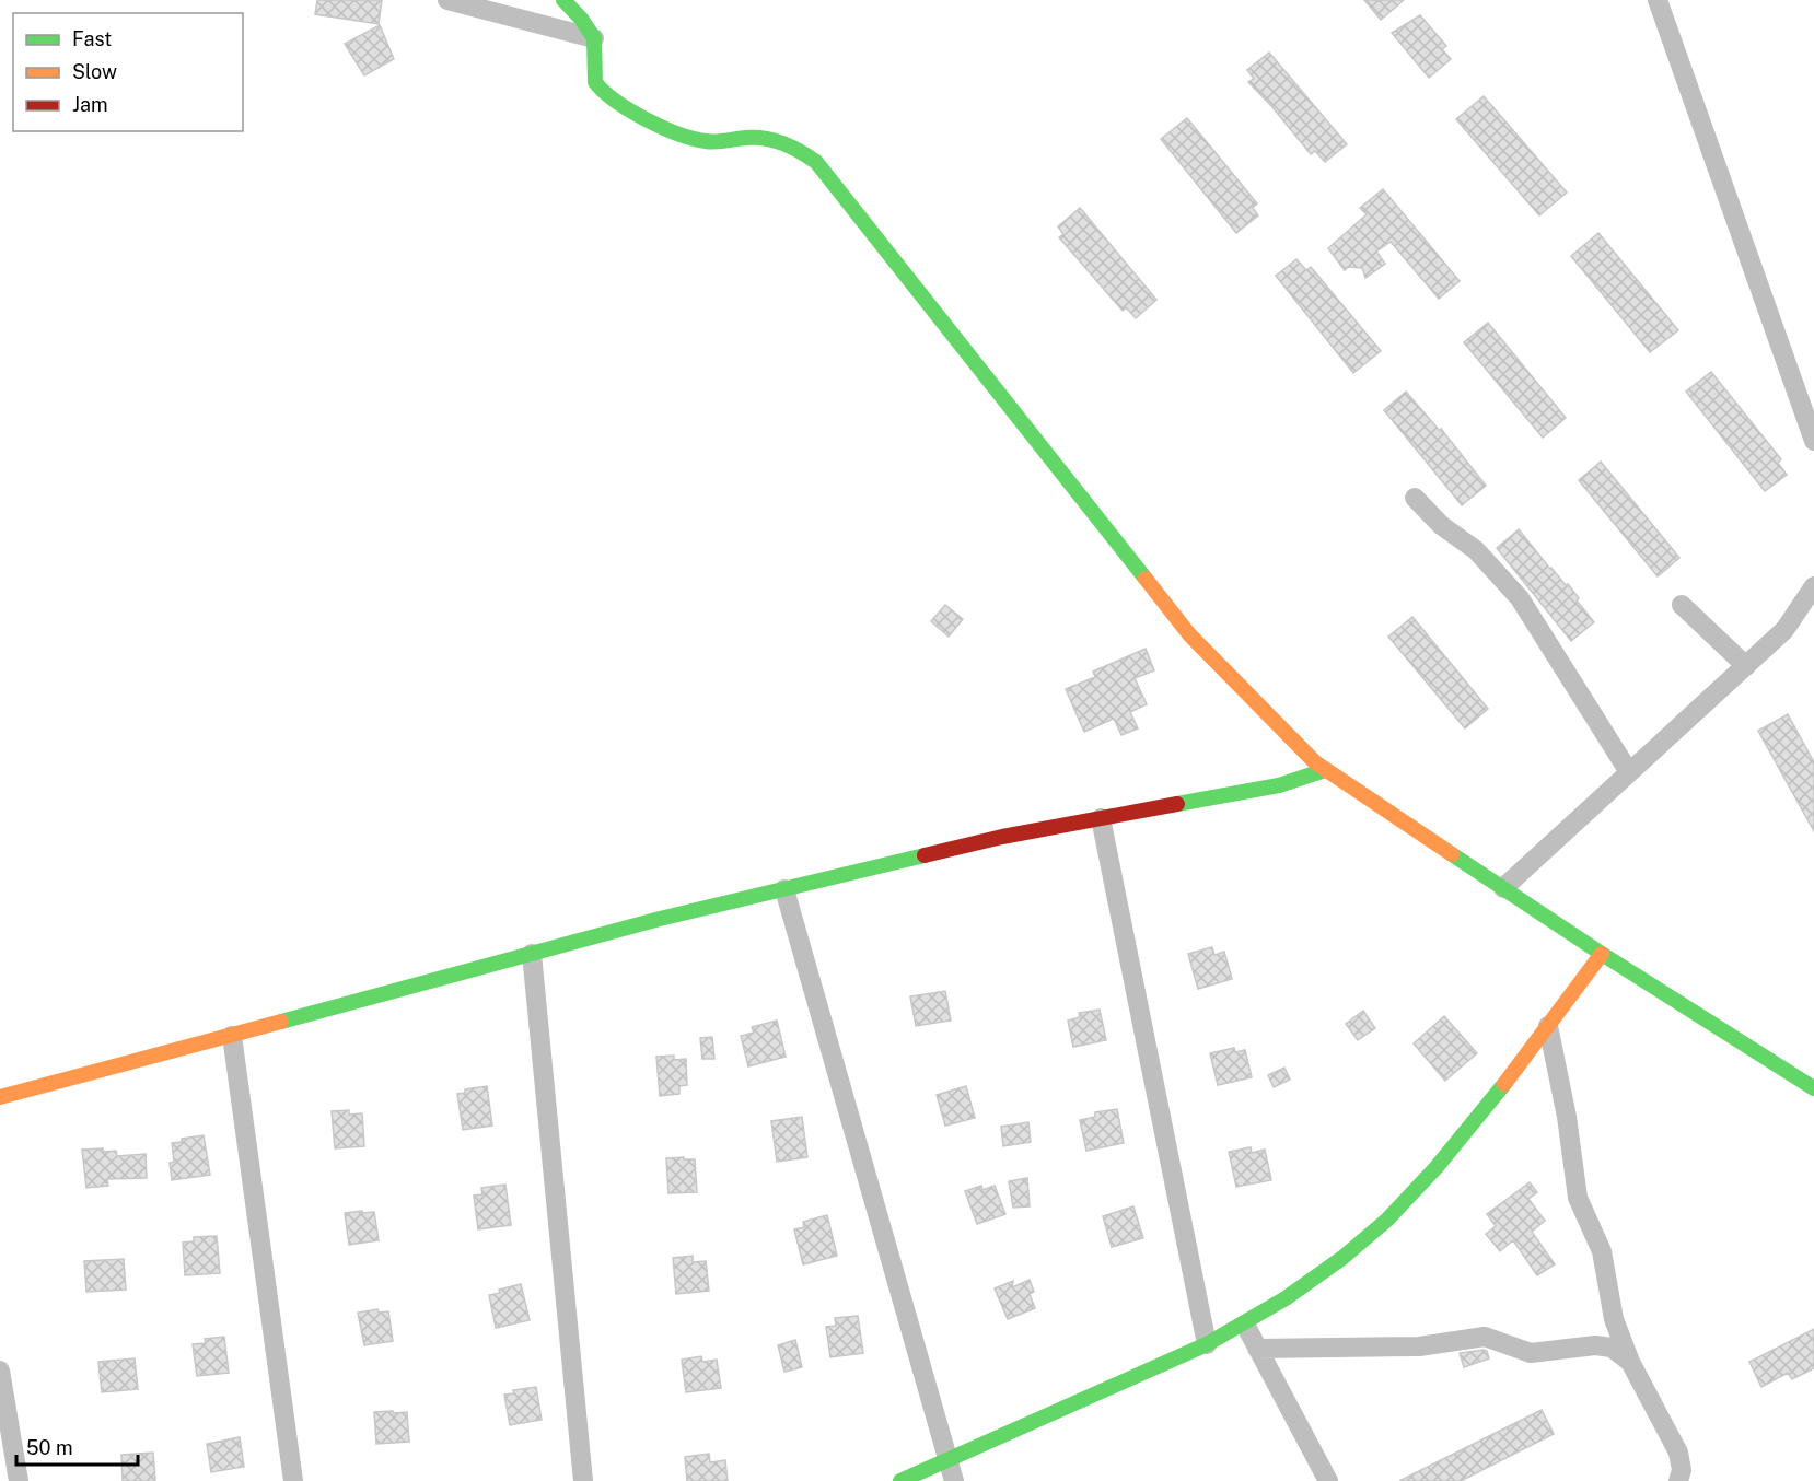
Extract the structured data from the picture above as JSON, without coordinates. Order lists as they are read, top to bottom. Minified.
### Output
{"legend":["Fast","Slow","Jam"],"scale_bar":"50 m"}
